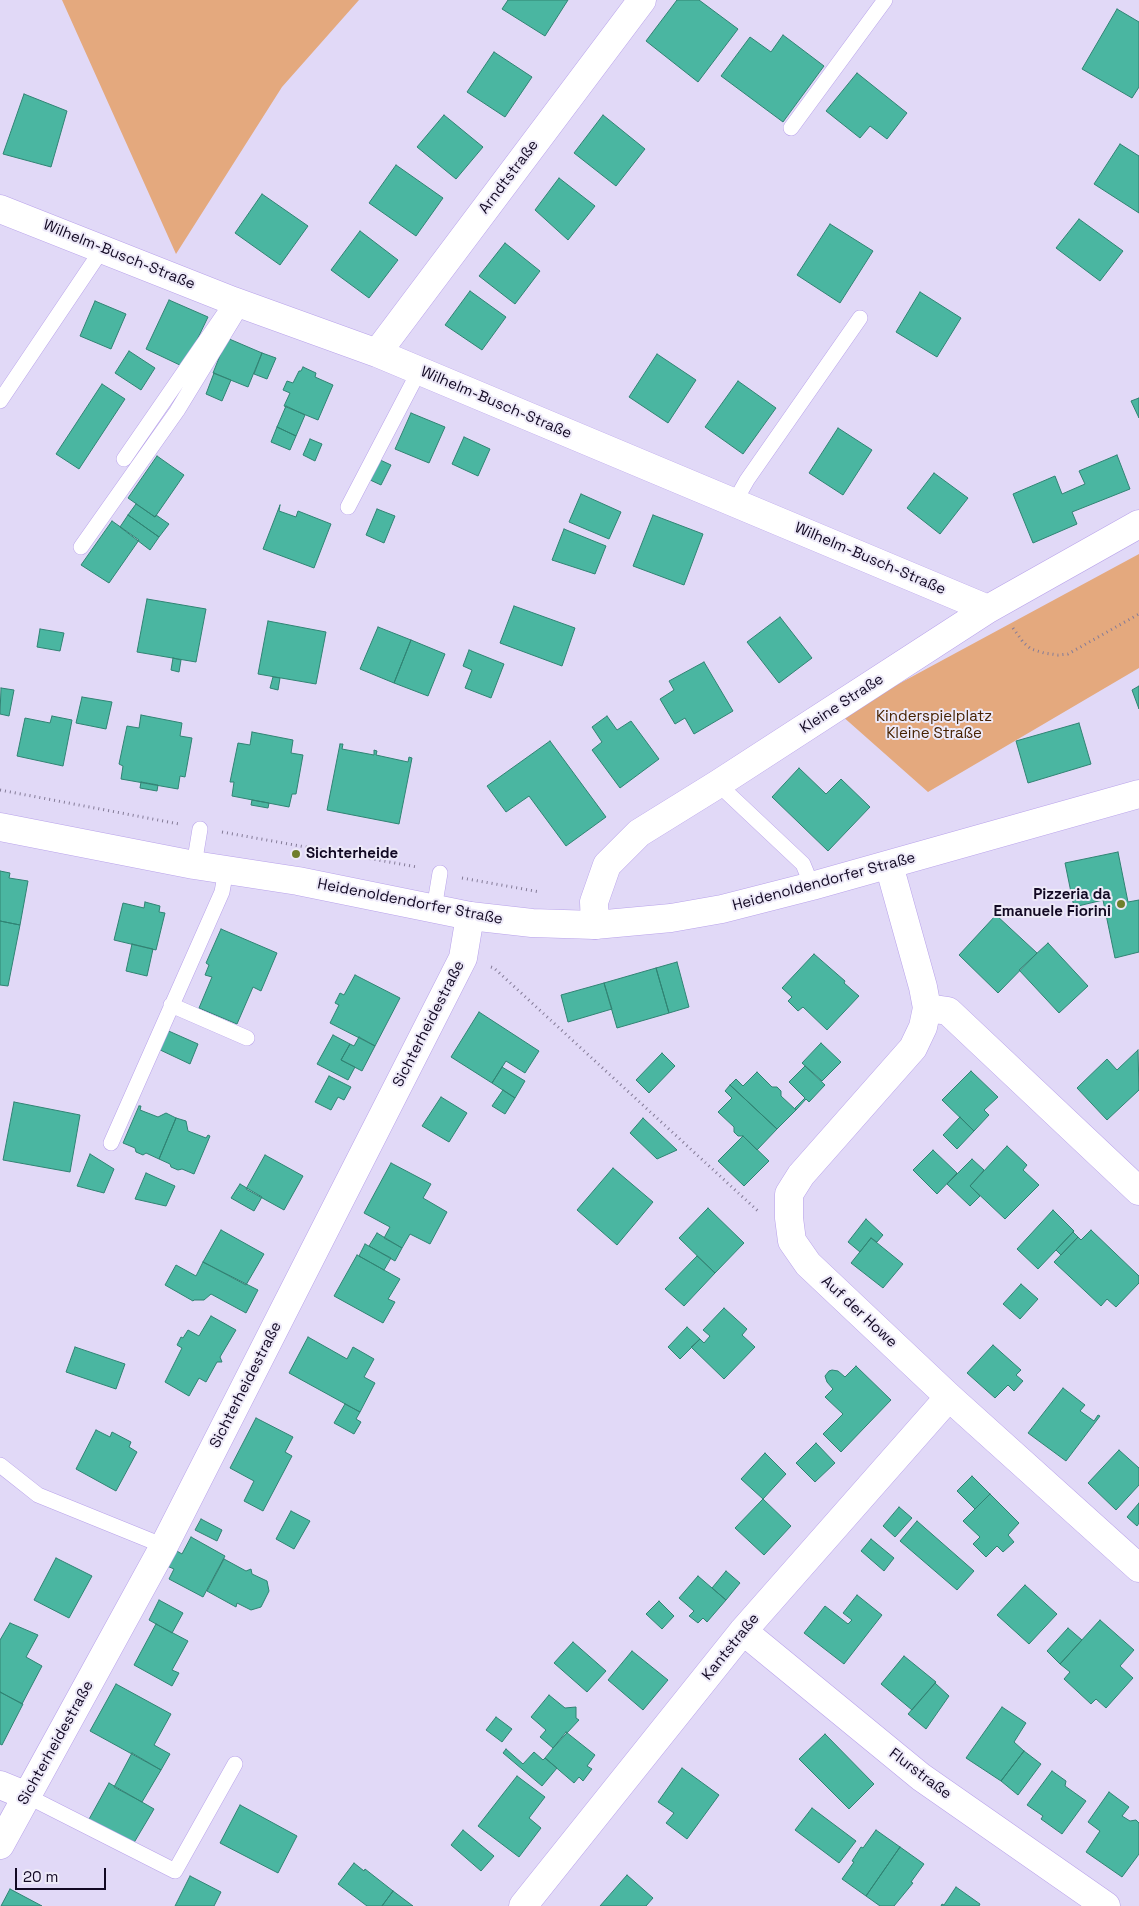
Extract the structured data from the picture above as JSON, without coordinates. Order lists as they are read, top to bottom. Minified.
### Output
{"streets":{"street":["Arndtstraße","Wilhelm-Busch-Straße","Kleine Straße","Heidenoldendorfer Straße","Sichterheidestraße","Auf der Howe","Kantstraße","Flurstraße"]},"crossings":[["Arndtstraße","Wilhelm-Busch-Straße"],["Wilhelm-Busch-Straße","Kleine Straße"],["Kleine Straße","Heidenoldendorfer Straße"],["Heidenoldendorfer Straße","Sichterheidestraße"],["Heidenoldendorfer Straße","Auf der Howe"],["Auf der Howe","Kantstraße"],["Kantstraße","Flurstraße"]],"parks":["Kinderspielplatz Kleine Straße"],"places":["Sichterheide","Pizzeria da Emanuele Fiorini"],"scale_bar":"20 m"}
